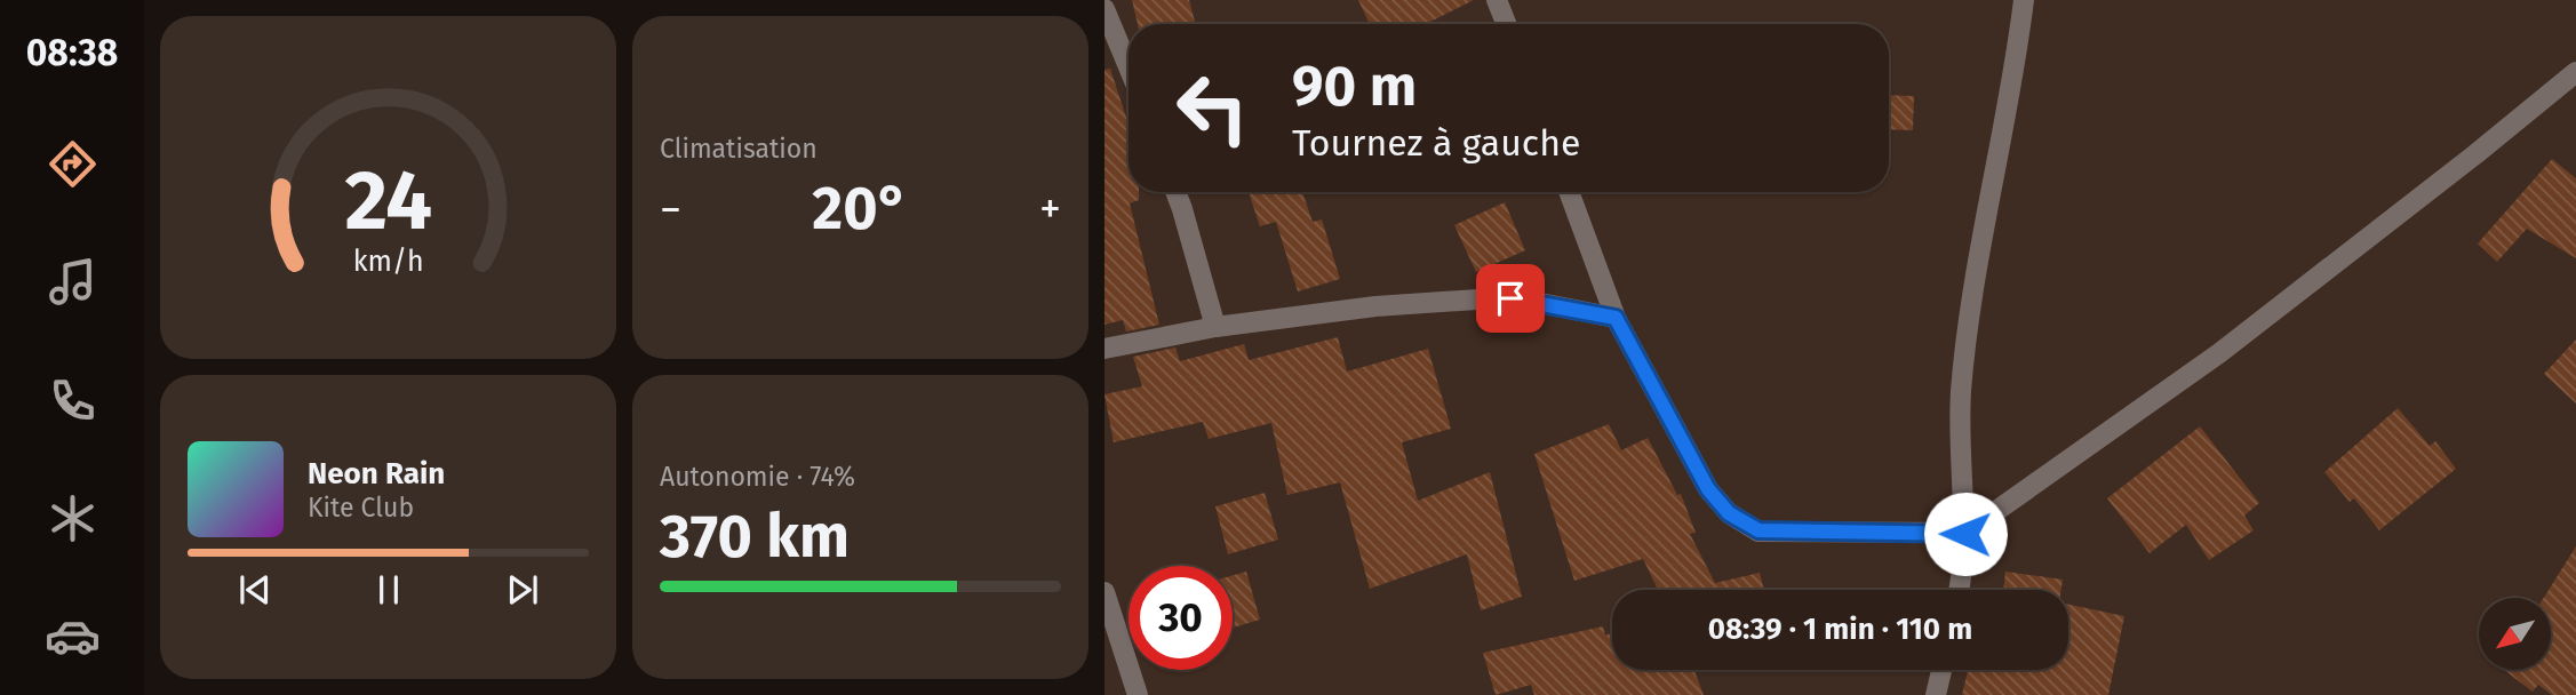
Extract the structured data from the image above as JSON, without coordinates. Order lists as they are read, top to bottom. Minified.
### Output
{"north":"bottom left","page":{"tabs":"08:38","tile":["Climatisation",["Autonomie · 74%","370 km"]],"turn":["90 m","Tournez à gauche"],"heat":["−","20°","+"],"song":["Neon Rain","Kite Club"],"limit":"30","trip":"08:39 · 1 min · 110 m","gauge":["24","km/h"]}}
